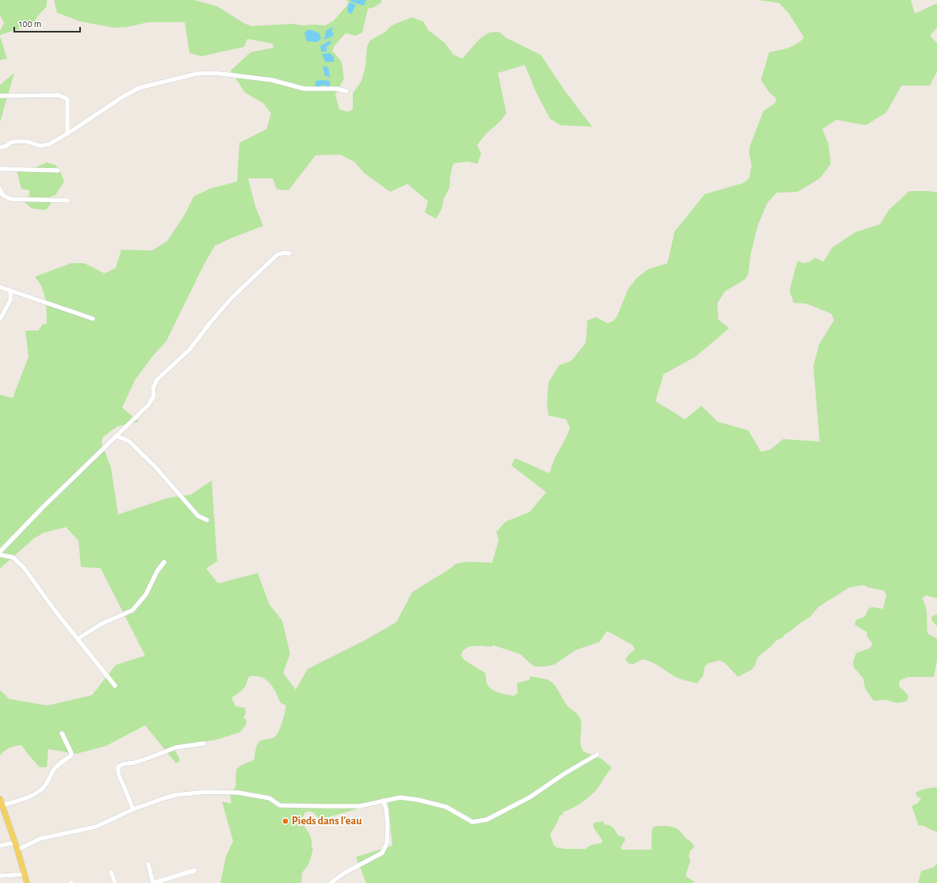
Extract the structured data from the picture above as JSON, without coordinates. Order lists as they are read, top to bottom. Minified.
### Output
{"places":["Pieds dans l'eau"],"scale_bar":"100 m"}
